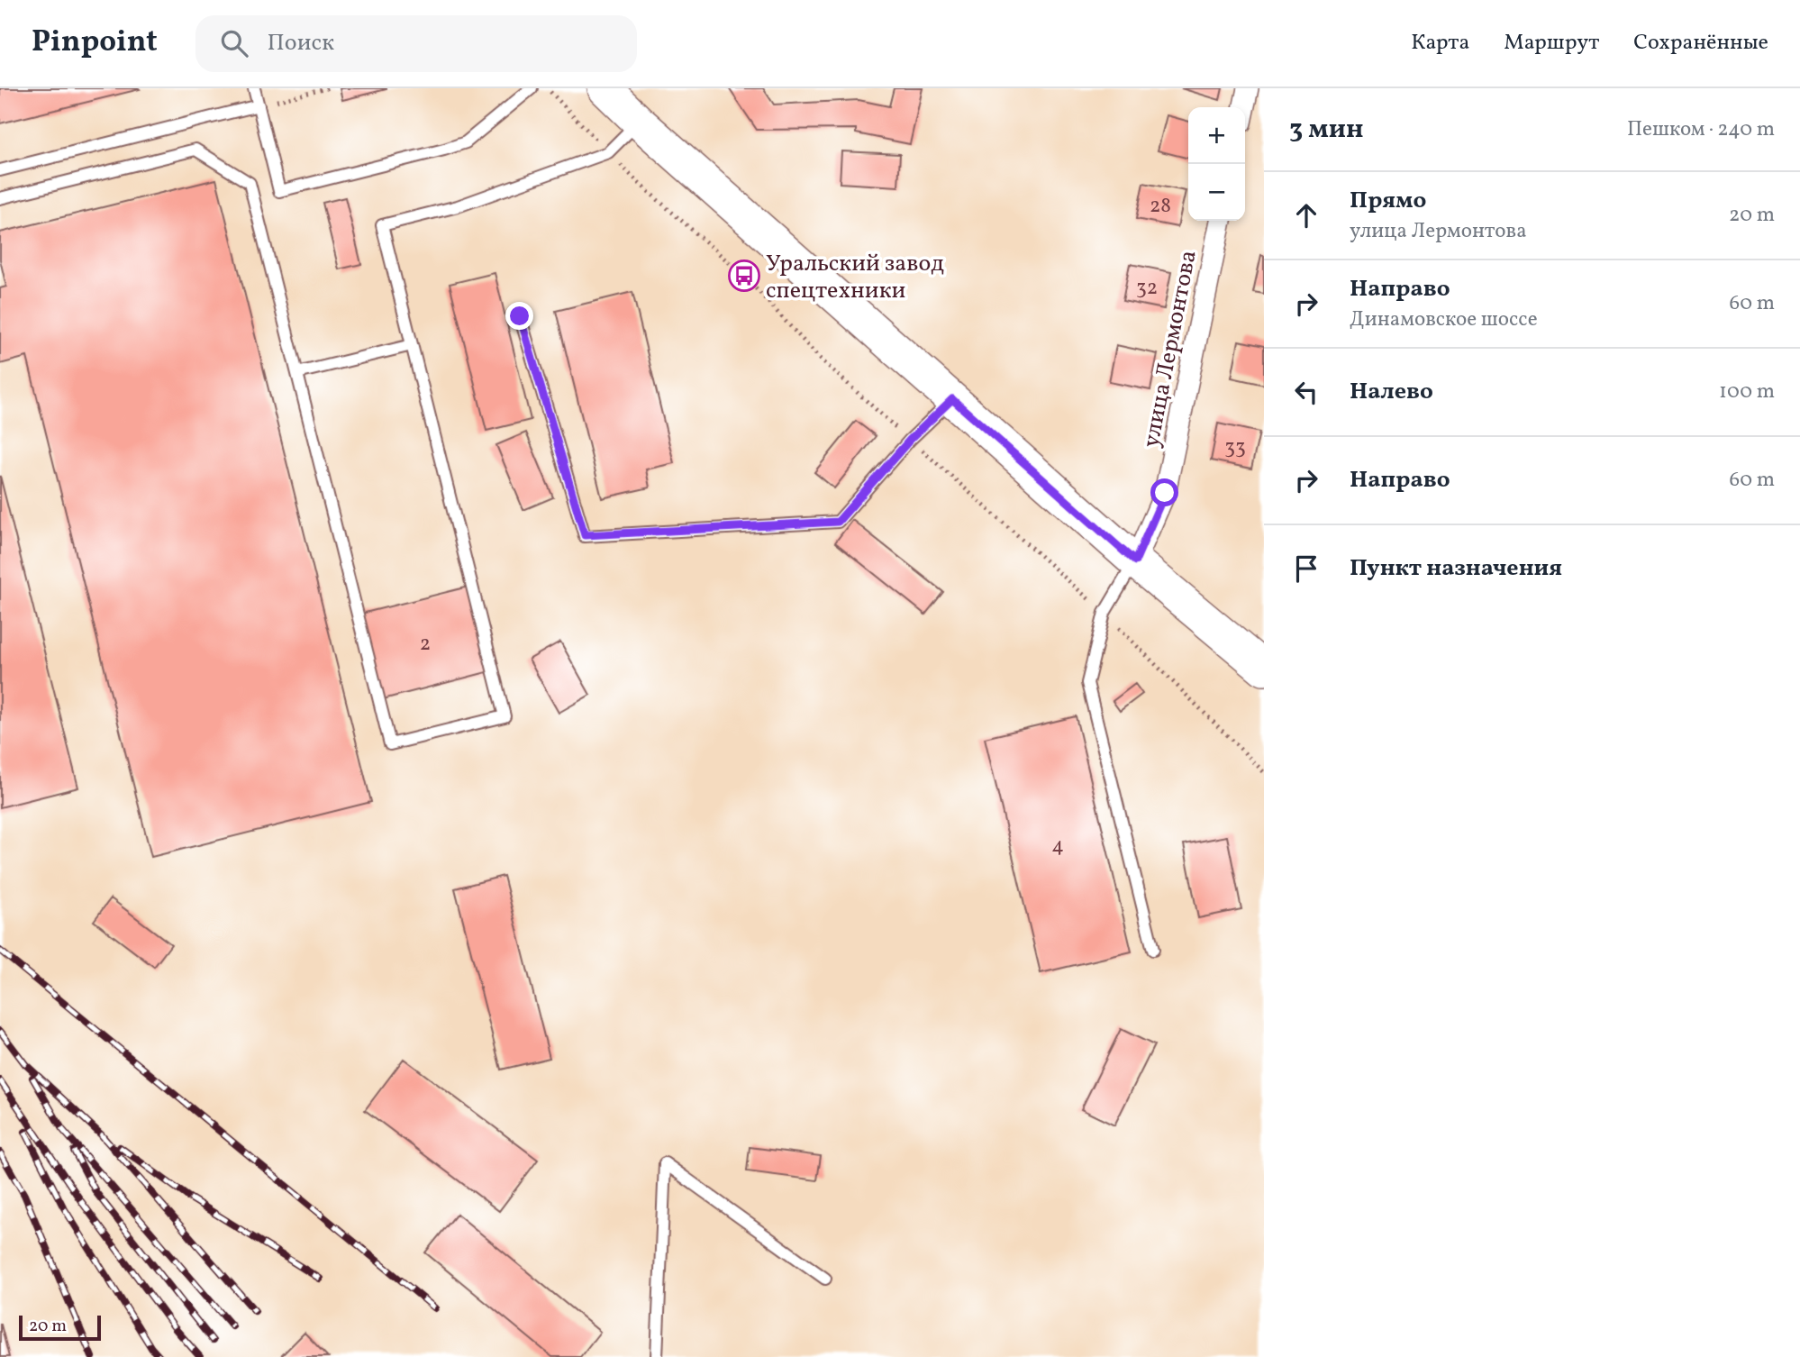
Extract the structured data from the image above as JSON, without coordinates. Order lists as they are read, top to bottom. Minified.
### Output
{"streets":{"street":["улица Лермонтова"]},"places":{"bus stop":["Уральский завод спецтехники"]},"house_numbers":["28","32","33","2","4"],"scale_bar":"20 m","page":{"header":"Pinpoint","search":"Поиск","nav":["Карта","Маршрут","Сохранённые"],"heading":["3 мин","Пешком · 240 m"],"map_buttons":["+","−"],"list":[["Прямо","улица Лермонтова","20 m"],["Направо","Динамовское шоссе","60 m"],["Налево","100 m"],["Направо","60 m"],"Пункт назначения"],"scale":"20 m"}}
